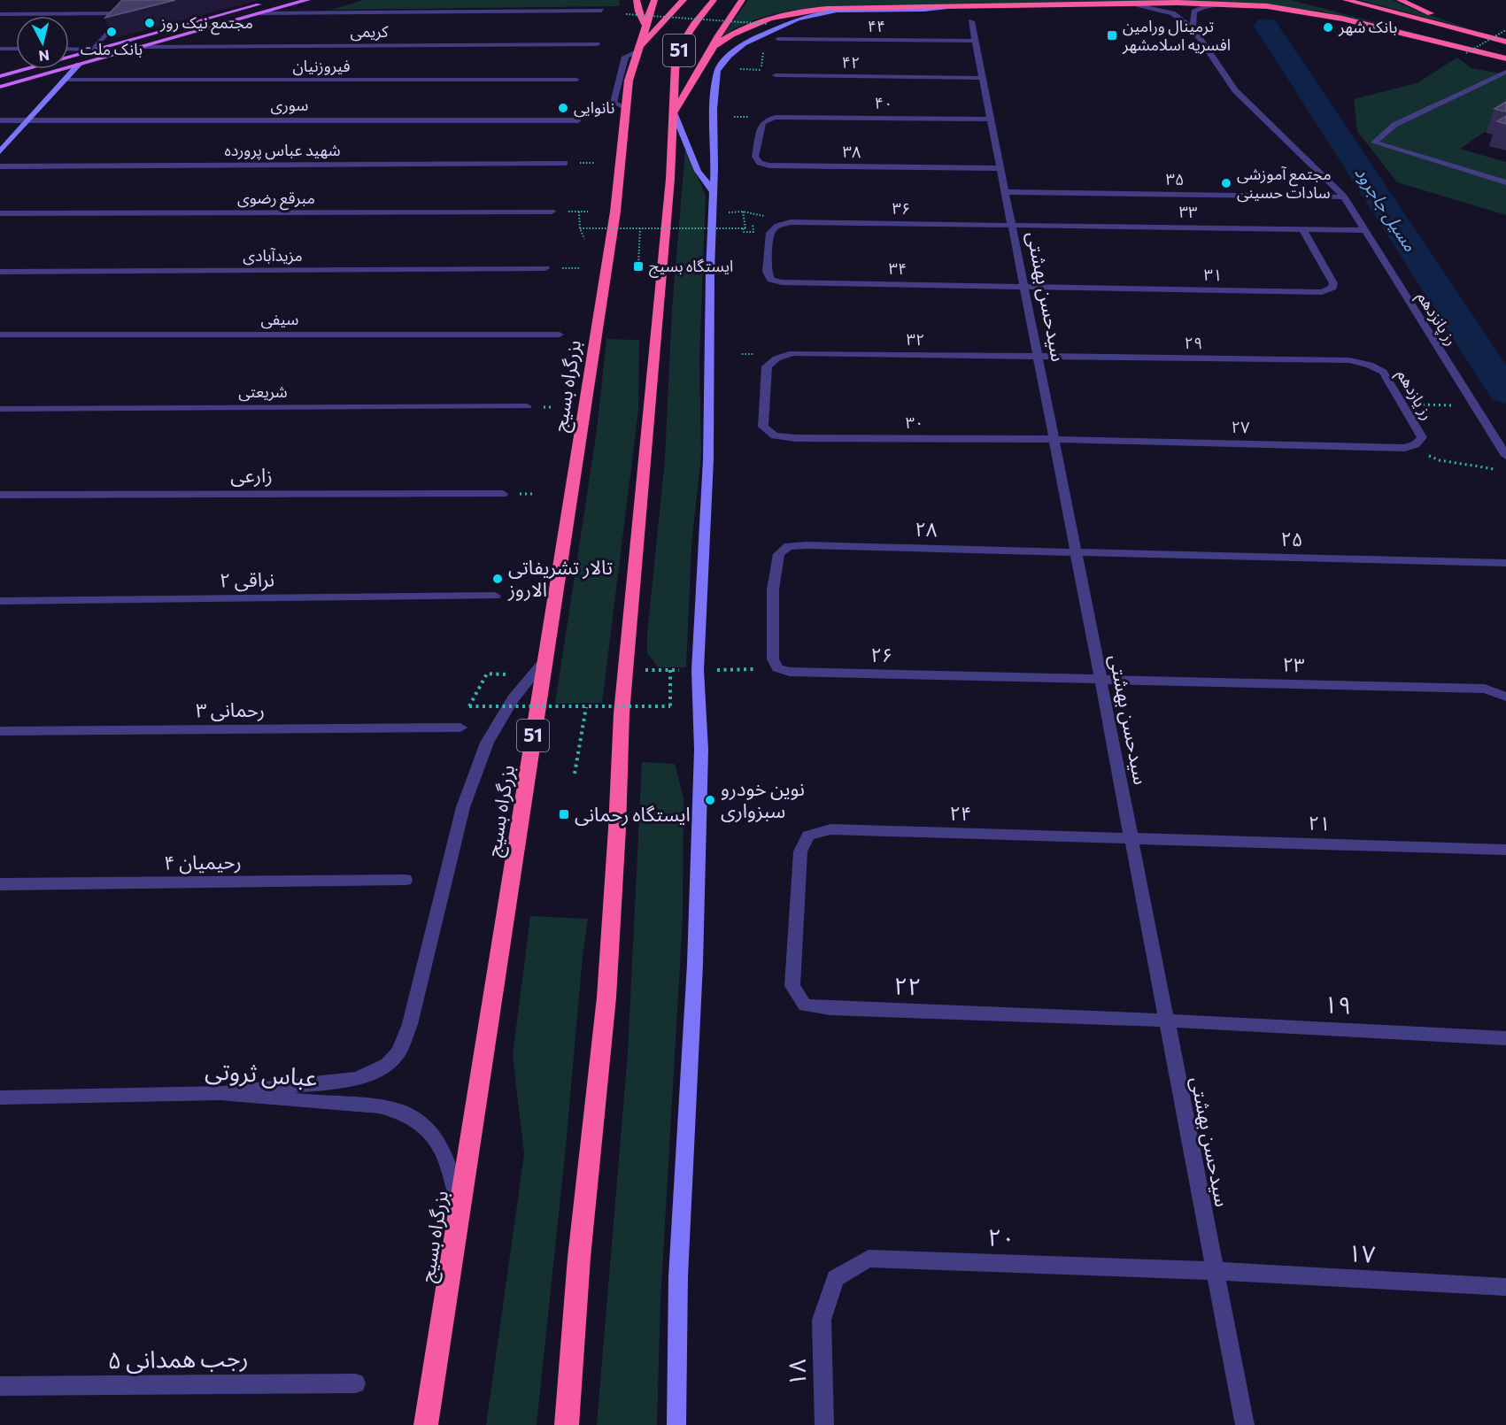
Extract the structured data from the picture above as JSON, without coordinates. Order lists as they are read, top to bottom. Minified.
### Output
{"streets":{"highway":["51","بزرگراه بسیج"],"street":["۴۴","کریمی","۴۲","فیروزنیان","۴۰","سوری","شهید عباس پرورده","۳۸","۳۵","مبرقع رضوی","۳۶","۳۳","مزیدآبادی","۳۴","۳۱","سیدحسن بهشتی","رز پانزدهم","سیفی","۳۲","۲۹","شریعتی","رز یازدهم","۳۰","۲۷","زارعی","۲۸","۲۵","نراقی ۲","۲۶","۲۳","رحمانی ۳","۲۴","۲۱","رحیمیان ۴","۲۲","۱۹","عباس ثروتی","۲۰","۱۷","رجب همدانی ۵","۱۸"]},"crossings":[["۴۴","سیدحسن بهشتی"],["۴۲","سیدحسن بهشتی"],["۴۰","۳۸"],["۴۰","سیدحسن بهشتی"],["۳۸","سیدحسن بهشتی"],["۳۵","سیدحسن بهشتی"],["۳۵","رز پانزدهم"],["۳۶","۳۳"],["۳۶","۳۴"],["۳۶","سیدحسن بهشتی"],["۳۳","۳۱"],["۳۳","سیدحسن بهشتی"],["۳۳","رز پانزدهم"],["۳۴","۳۱"],["۳۴","سیدحسن بهشتی"],["۳۱","سیدحسن بهشتی"],["سیدحسن بهشتی","۳۲"],["سیدحسن بهشتی","۲۹"],["سیدحسن بهشتی","۳۰"],["سیدحسن بهشتی","۲۷"],["سیدحسن بهشتی","۲۸"],["سیدحسن بهشتی","۲۵"],["سیدحسن بهشتی","۲۶"],["سیدحسن بهشتی","۲۳"],["سیدحسن بهشتی","۲۴"],["سیدحسن بهشتی","۲۱"],["سیدحسن بهشتی","۲۲"],["سیدحسن بهشتی","۱۹"],["سیدحسن بهشتی","۲۰"],["سیدحسن بهشتی","۱۷"],["۳۲","۲۹"],["۳۲","۳۰"],["۲۹","رز یازدهم"],["بزرگراه بسیج","عباس ثروتی"],["رز یازدهم","۲۷"],["۳۰","۲۷"],["۲۸","۲۵"],["۲۸","۲۶"],["۲۶","۲۳"],["۲۴","۲۱"],["۲۴","۲۲"],["۲۲","۱۹"],["۲۰","۱۷"],["۲۰","۱۸"]],"water":["مسیل جاجرود"],"places":{"other":["مجتمع نیک‌ روز","بانک شهر","بانک ملت","نانوایی","مجتمع آموزشی سادات حسینی","تالار تشریفاتی الاروز","نوین خودرو سبزواری"],"transit":["ترمینال ورامین افسریه اسلامشهر","ایستگاه بسیج","ایستگاه رحمانی"]},"north":"bottom"}
